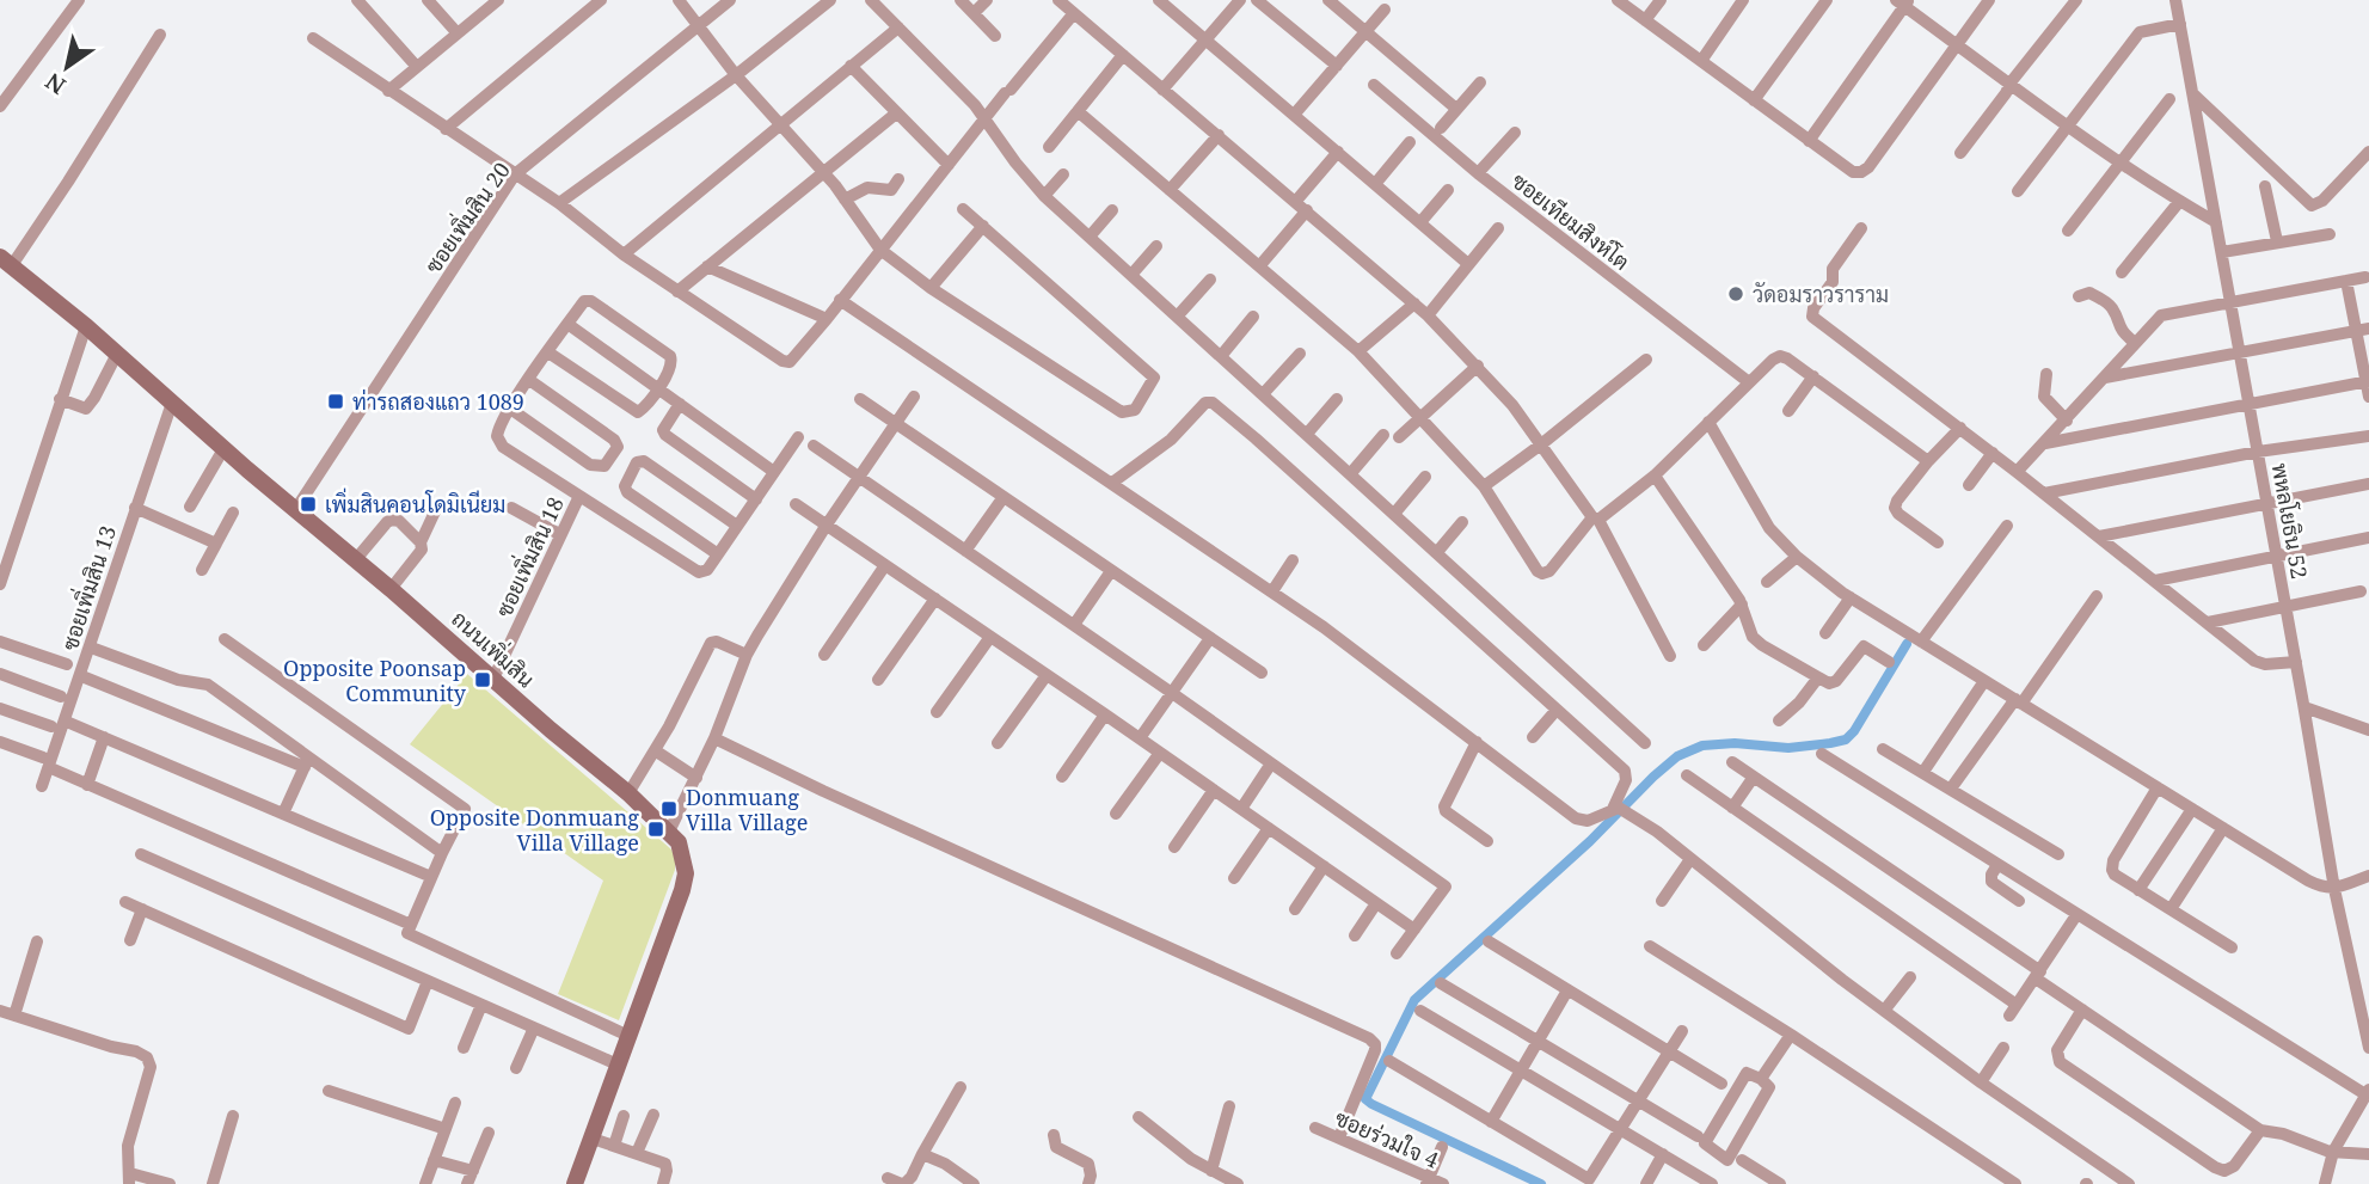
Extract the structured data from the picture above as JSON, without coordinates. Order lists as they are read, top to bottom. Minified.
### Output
{"streets":{"street":["ซอยเพิ่มสิน 20","ซอยเทียมสิงห์โต","พหลโยธิน 52","ซอยเพิ่มสิน 18","ซอยเพิ่มสิน 13","ถนนเพิ่มสิน","ซอยร่วมใจ 4"]},"crossings":[["ซอยเพิ่มสิน 20","ถนนเพิ่มสิน"],["ซอยเพิ่มสิน 18","ถนนเพิ่มสิน"],["ซอยเพิ่มสิน 13","ถนนเพิ่มสิน"]],"places":{"other":["วัดอมราวราราม"],"transit":["ท่ารถสองแถว 1089","เพิ่มสินคอนโดมิเนียม","Opposite Poonsap Community","Donmuang Villa Village","Opposite Donmuang Villa Village"]},"north":"bottom left"}
